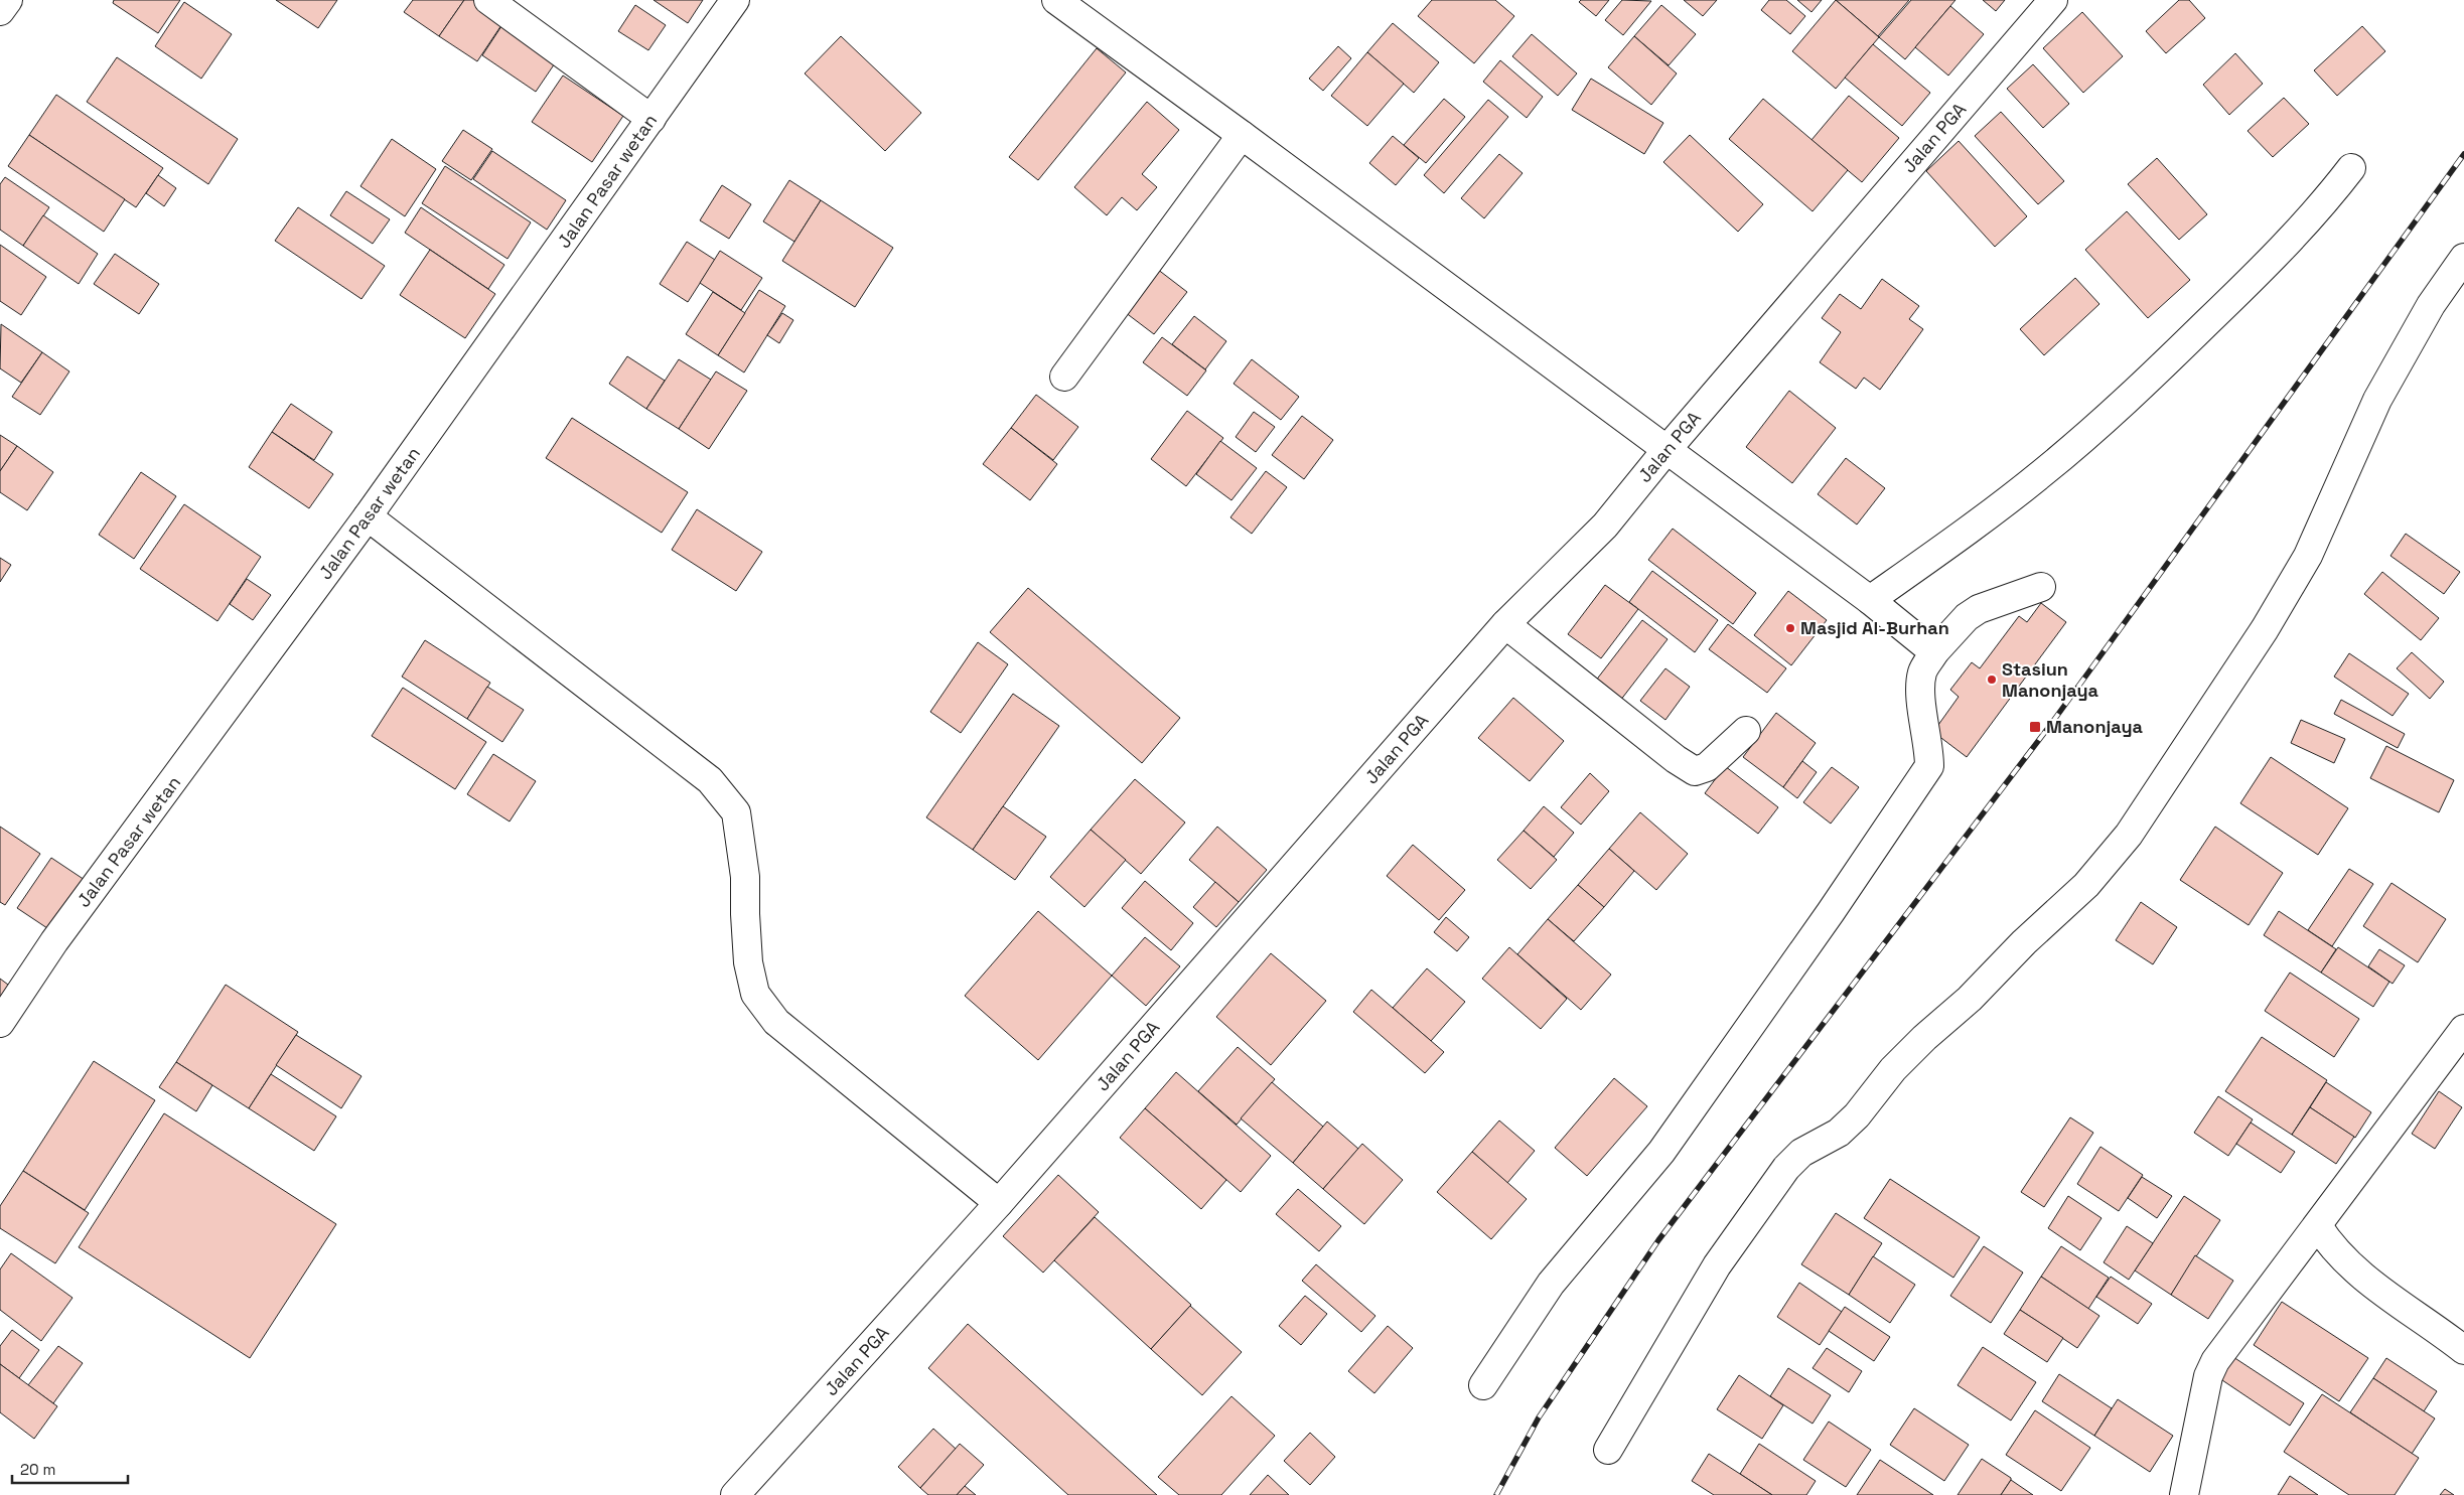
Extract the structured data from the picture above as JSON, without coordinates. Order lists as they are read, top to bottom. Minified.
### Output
{"streets":{"street":["Jalan PGA","Jalan Pasar wetan"]},"places":{"other":["Masjid Al-Burhan","Stasiun Manonjaya"],"transit":["Manonjaya"]},"scale_bar":"20 m"}
